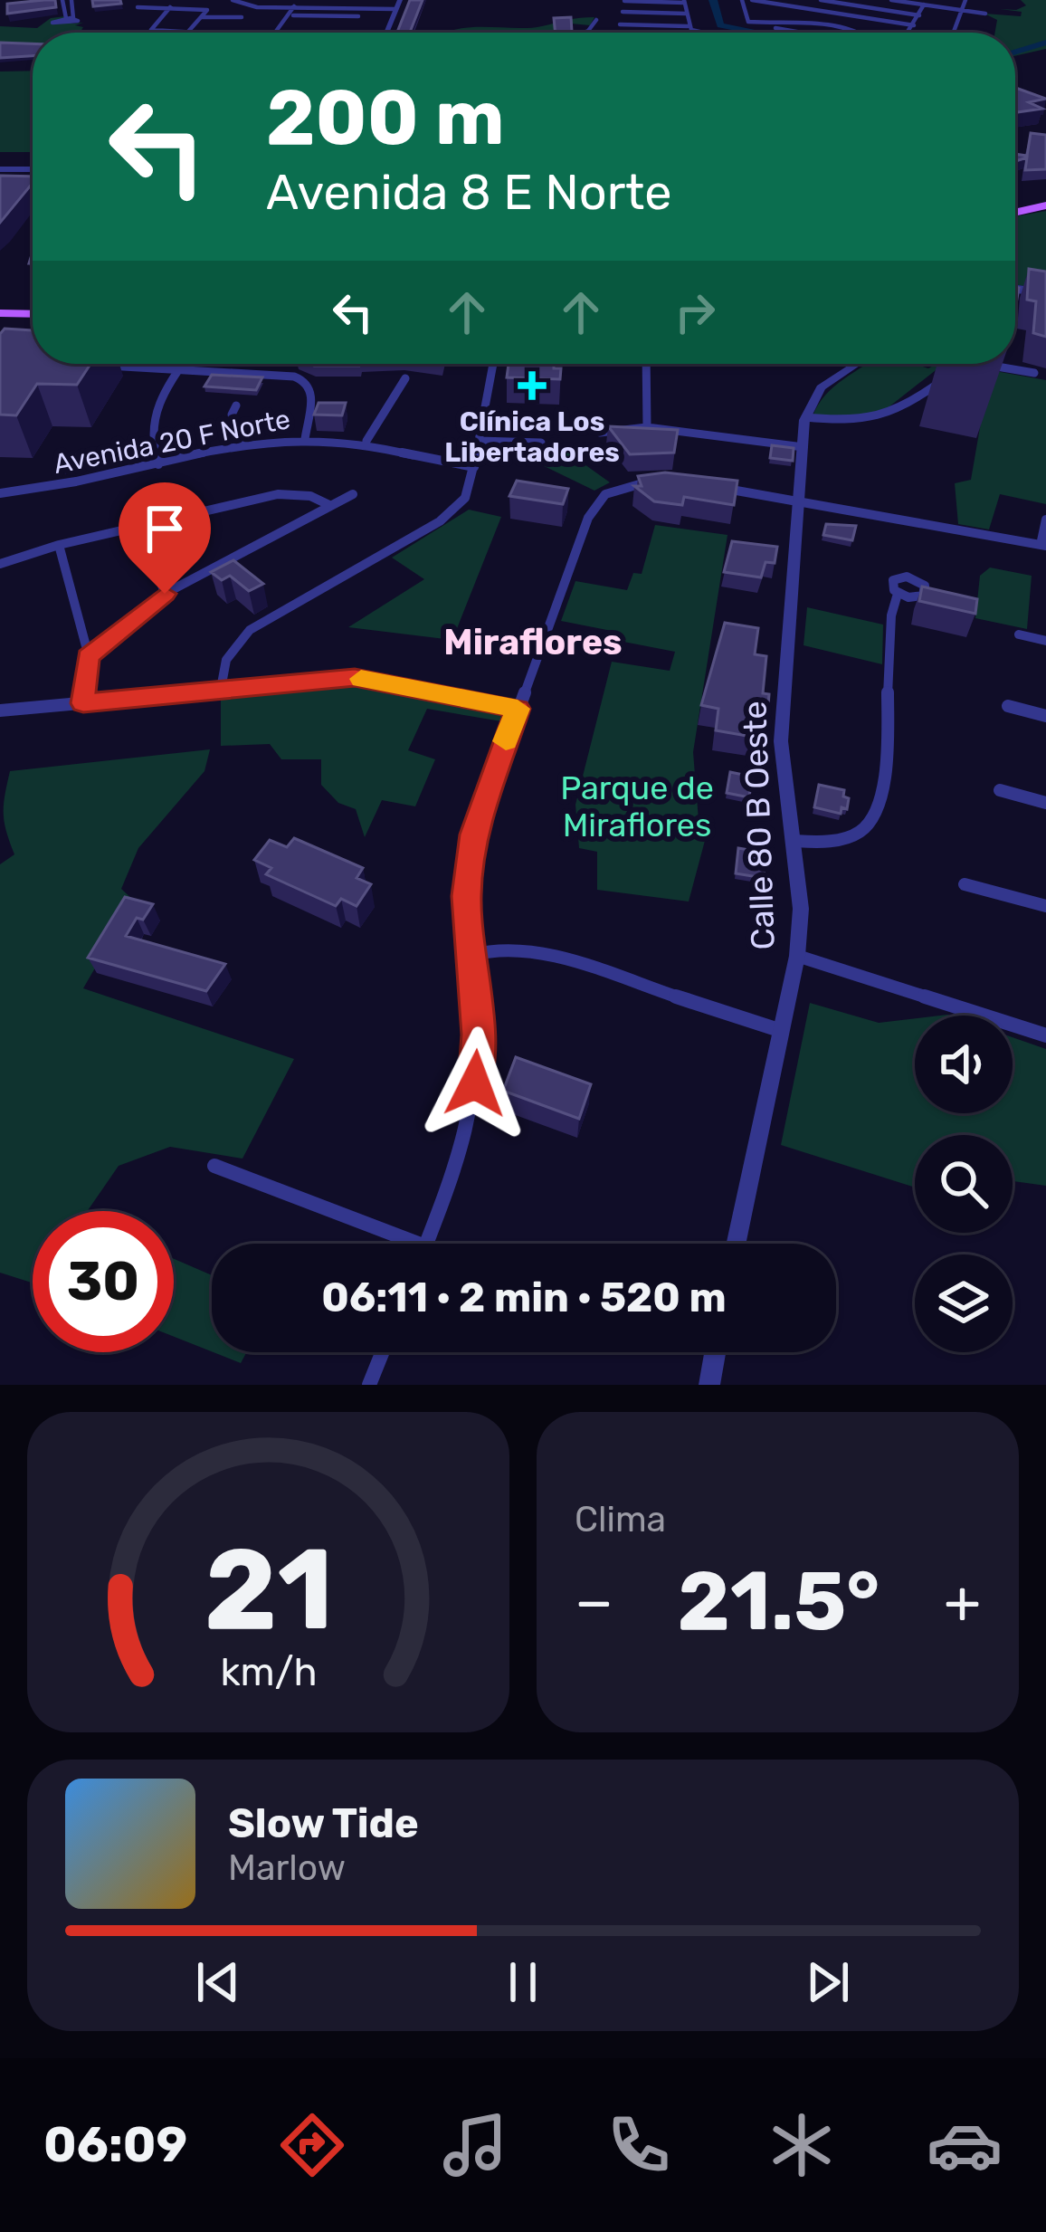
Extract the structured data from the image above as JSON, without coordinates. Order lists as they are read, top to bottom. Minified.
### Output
{"streets":{"street":["Avenida 20 F Norte","Calle 80 B Oeste"]},"districts":["Miraflores"],"parks":["Parque de Miraflores"],"places":{"health":["Clínica Los Libertadores"]},"page":{"turn":["200 m","Avenida 8 E Norte"],"limit":"30","trip":"06:11 · 2 min · 520 m","tile":"Clima","heat":["−","21.5°","+"],"song":["Slow Tide","Marlow"],"tabs":"06:09","gauge":["21","km/h"]}}
